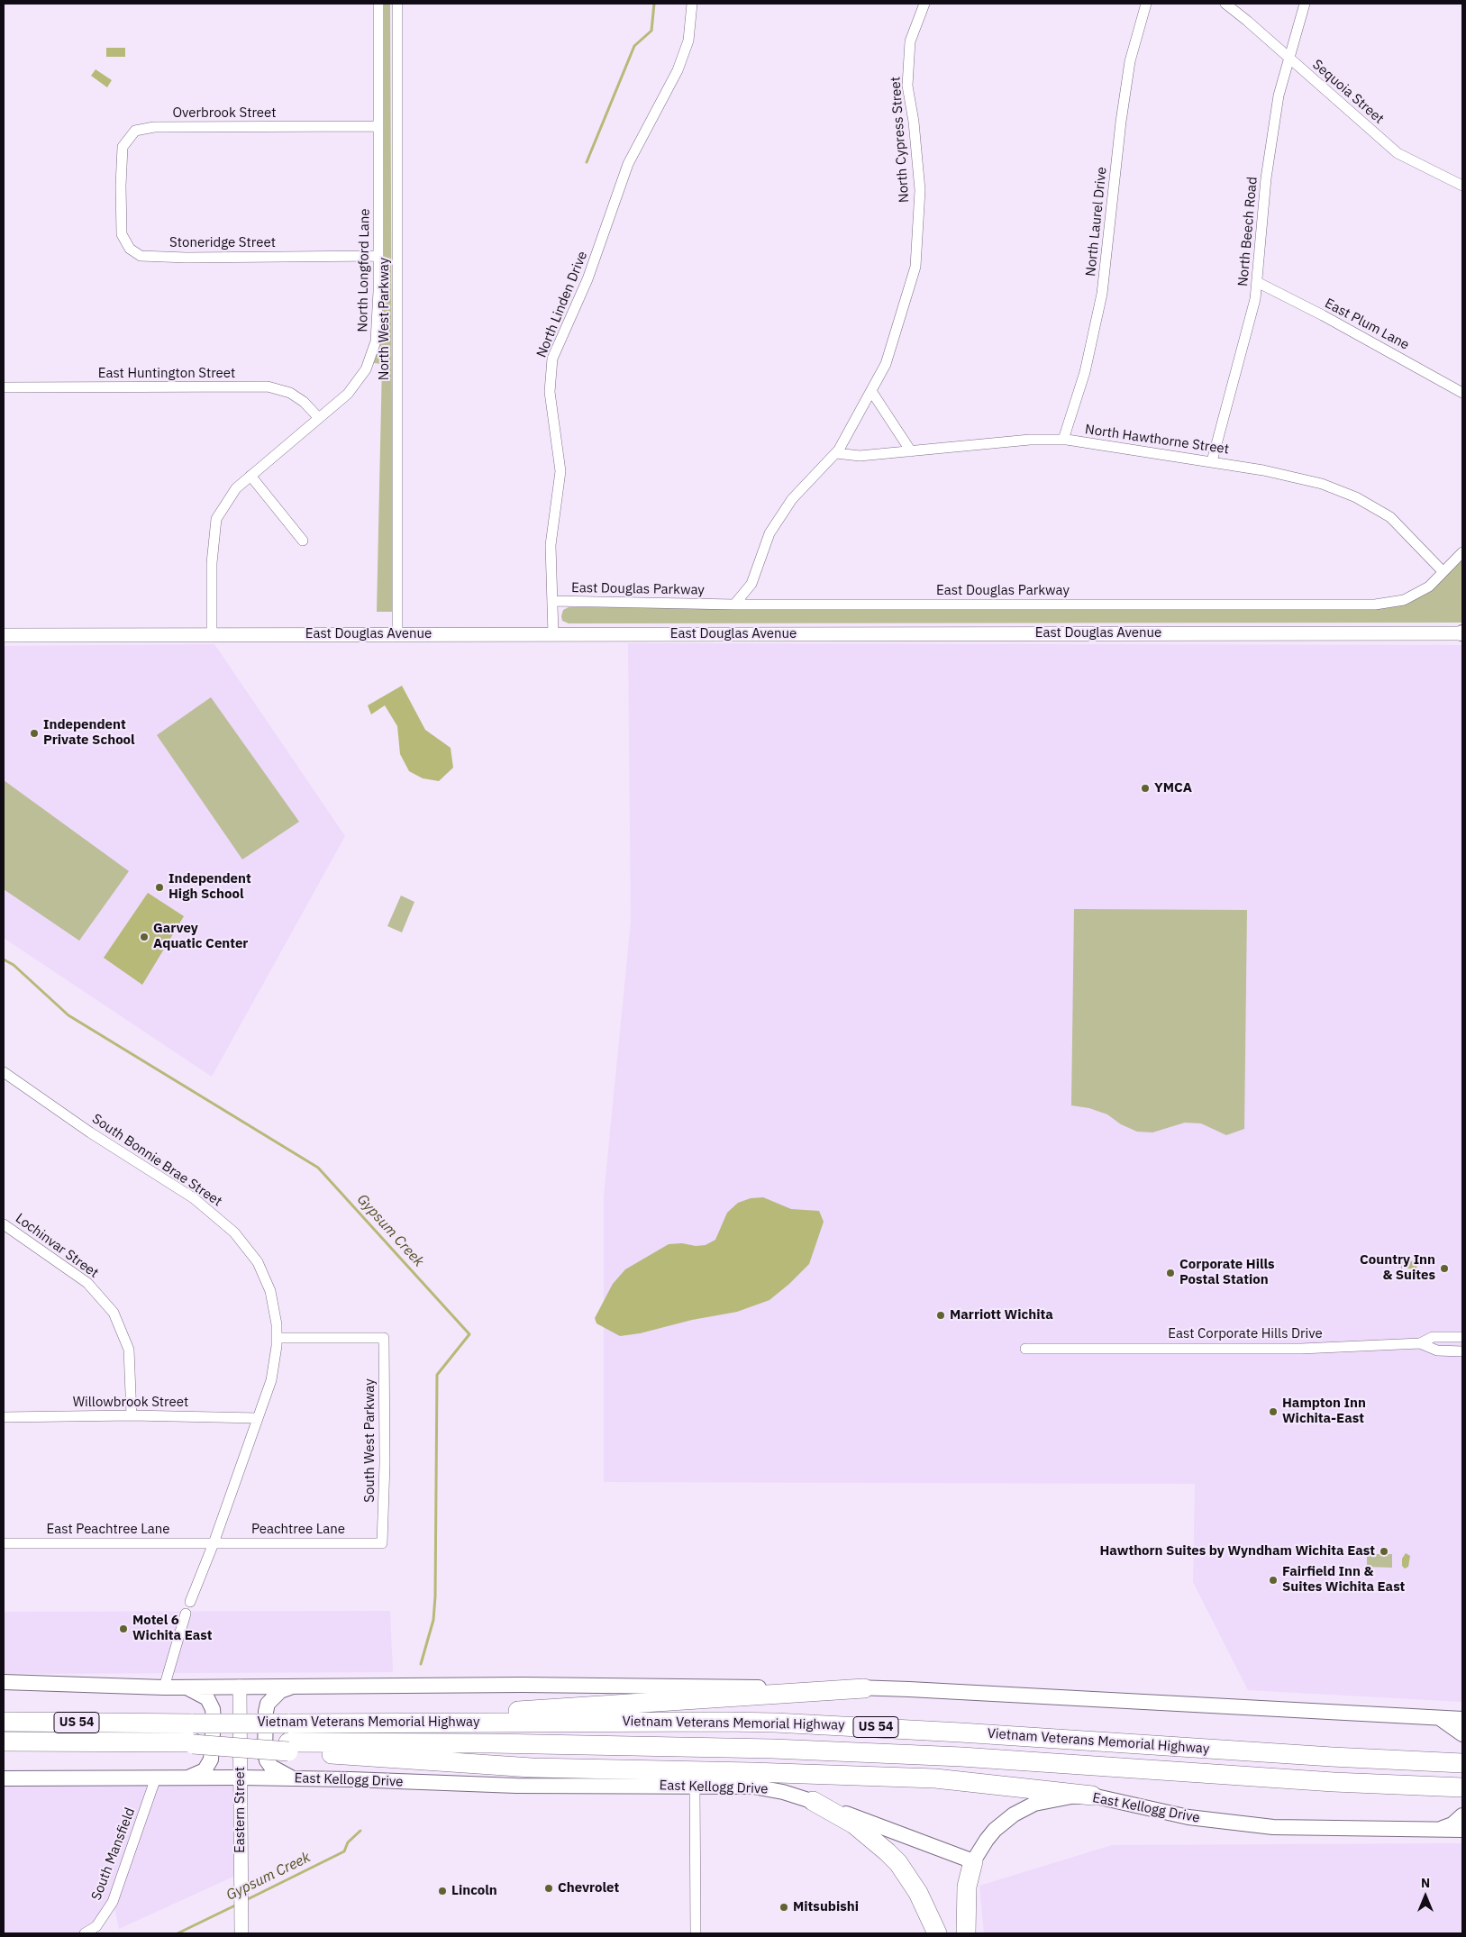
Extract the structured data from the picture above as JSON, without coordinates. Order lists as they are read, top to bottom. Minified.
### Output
{"streets":{"highway":["US 54","Vietnam Veterans Memorial Highway"],"main road":["East Kellogg Drive"],"street":["Sequoia Street","Overbrook Street","North Cypress Street","North Laurel Drive","North Beech Road","Stoneridge Street","North Longford Lane","North Linden Drive","North West Parkway","East Plum Lane","East Huntington Street","North Hawthorne Street","East Douglas Parkway","East Douglas Avenue","South Bonnie Brae Street","Lochinvar Street","East Corporate Hills Drive","Willowbrook Street","South West Parkway","East Peachtree Lane","Peachtree Lane","Eastern Street","South Mansfield"]},"crossings":[["Sequoia Street","North Beech Road"],["Overbrook Street","Stoneridge Street"],["Overbrook Street","North Longford Lane"],["North Cypress Street","North Hawthorne Street"],["North Cypress Street","East Douglas Parkway"],["North Laurel Drive","North Hawthorne Street"],["North Beech Road","East Plum Lane"],["North Beech Road","North Hawthorne Street"],["Stoneridge Street","North Longford Lane"],["North Longford Lane","East Huntington Street"],["North Longford Lane","East Douglas Avenue"],["North Linden Drive","East Douglas Parkway"],["North Linden Drive","East Douglas Avenue"],["North West Parkway","East Douglas Avenue"],["North Hawthorne Street","East Douglas Parkway"],["South Bonnie Brae Street","Willowbrook Street"],["South Bonnie Brae Street","South West Parkway"],["South Bonnie Brae Street","East Peachtree Lane"],["South Bonnie Brae Street","Peachtree Lane"],["Lochinvar Street","Willowbrook Street"],["South West Parkway","Peachtree Lane"],["East Peachtree Lane","Peachtree Lane"],["East Kellogg Drive","Eastern Street"],["East Kellogg Drive","South Mansfield"]],"water":["Gypsum Creek"],"places":["Independent Private School","YMCA","Independent High School","Garvey Aquatic Center","Country Inn & Suites","Corporate Hills Postal Station","Marriott Wichita","Hampton Inn Wichita-East","Hawthorn Suites by Wyndham Wichita East","Fairfield Inn & Suites Wichita East","Motel 6 Wichita East","Chevrolet","Lincoln","Mitsubishi"],"north":"top"}
